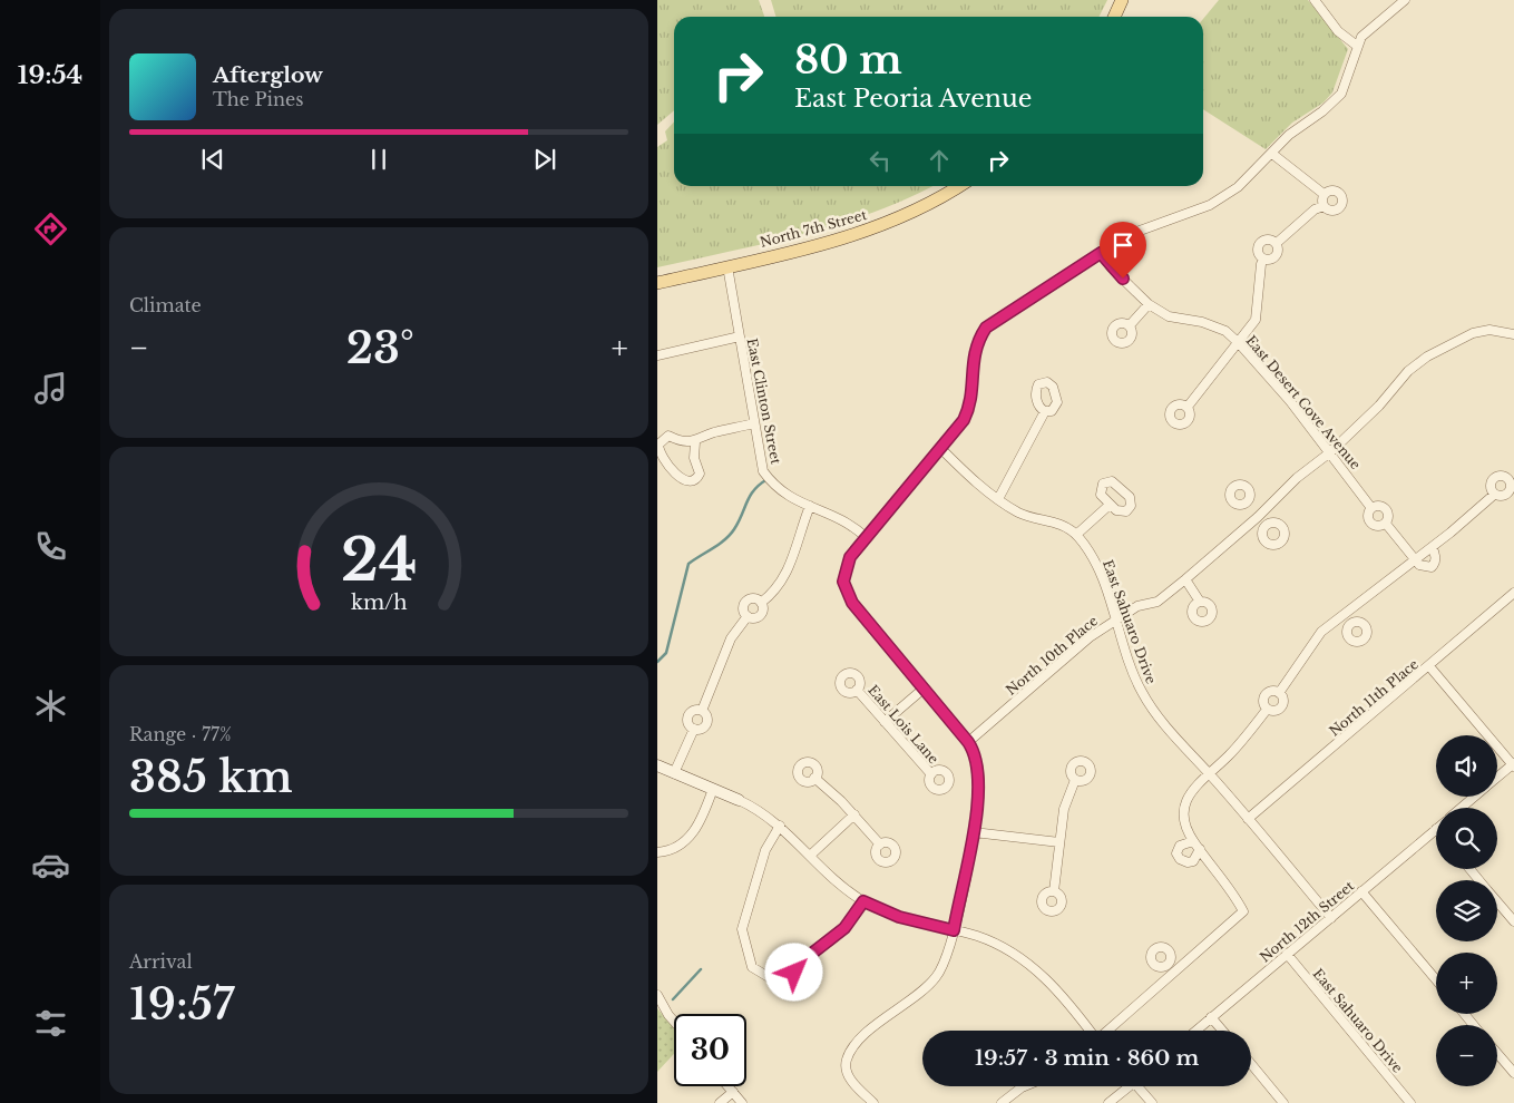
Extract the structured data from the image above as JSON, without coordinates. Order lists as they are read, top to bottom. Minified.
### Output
{"streets":{"main road":["North 7th Street"],"street":["East Clinton Street","East Desert Cove Avenue","East Sahuaro Drive","North 10th Place","North 11th Place","East Lois Lane","North 12th Street"]},"crossings":[["North 7th Street","East Clinton Street"],["East Desert Cove Avenue","North 10th Place"],["East Sahuaro Drive","North 10th Place"],["East Sahuaro Drive","North 11th Place"],["East Sahuaro Drive","North 12th Street"]],"page":{"tabs":"19:54","turn":["80 m","East Peoria Avenue"],"song":["Afterglow","The Pines"],"tile":["Climate",["Range · 77%","385 km"],["Arrival","19:57"]],"heat":["−","23°","+"],"map_buttons":["+","−"],"limit":"30","trip":"19:57 · 3 min · 860 m","gauge":["24","km/h"]}}
